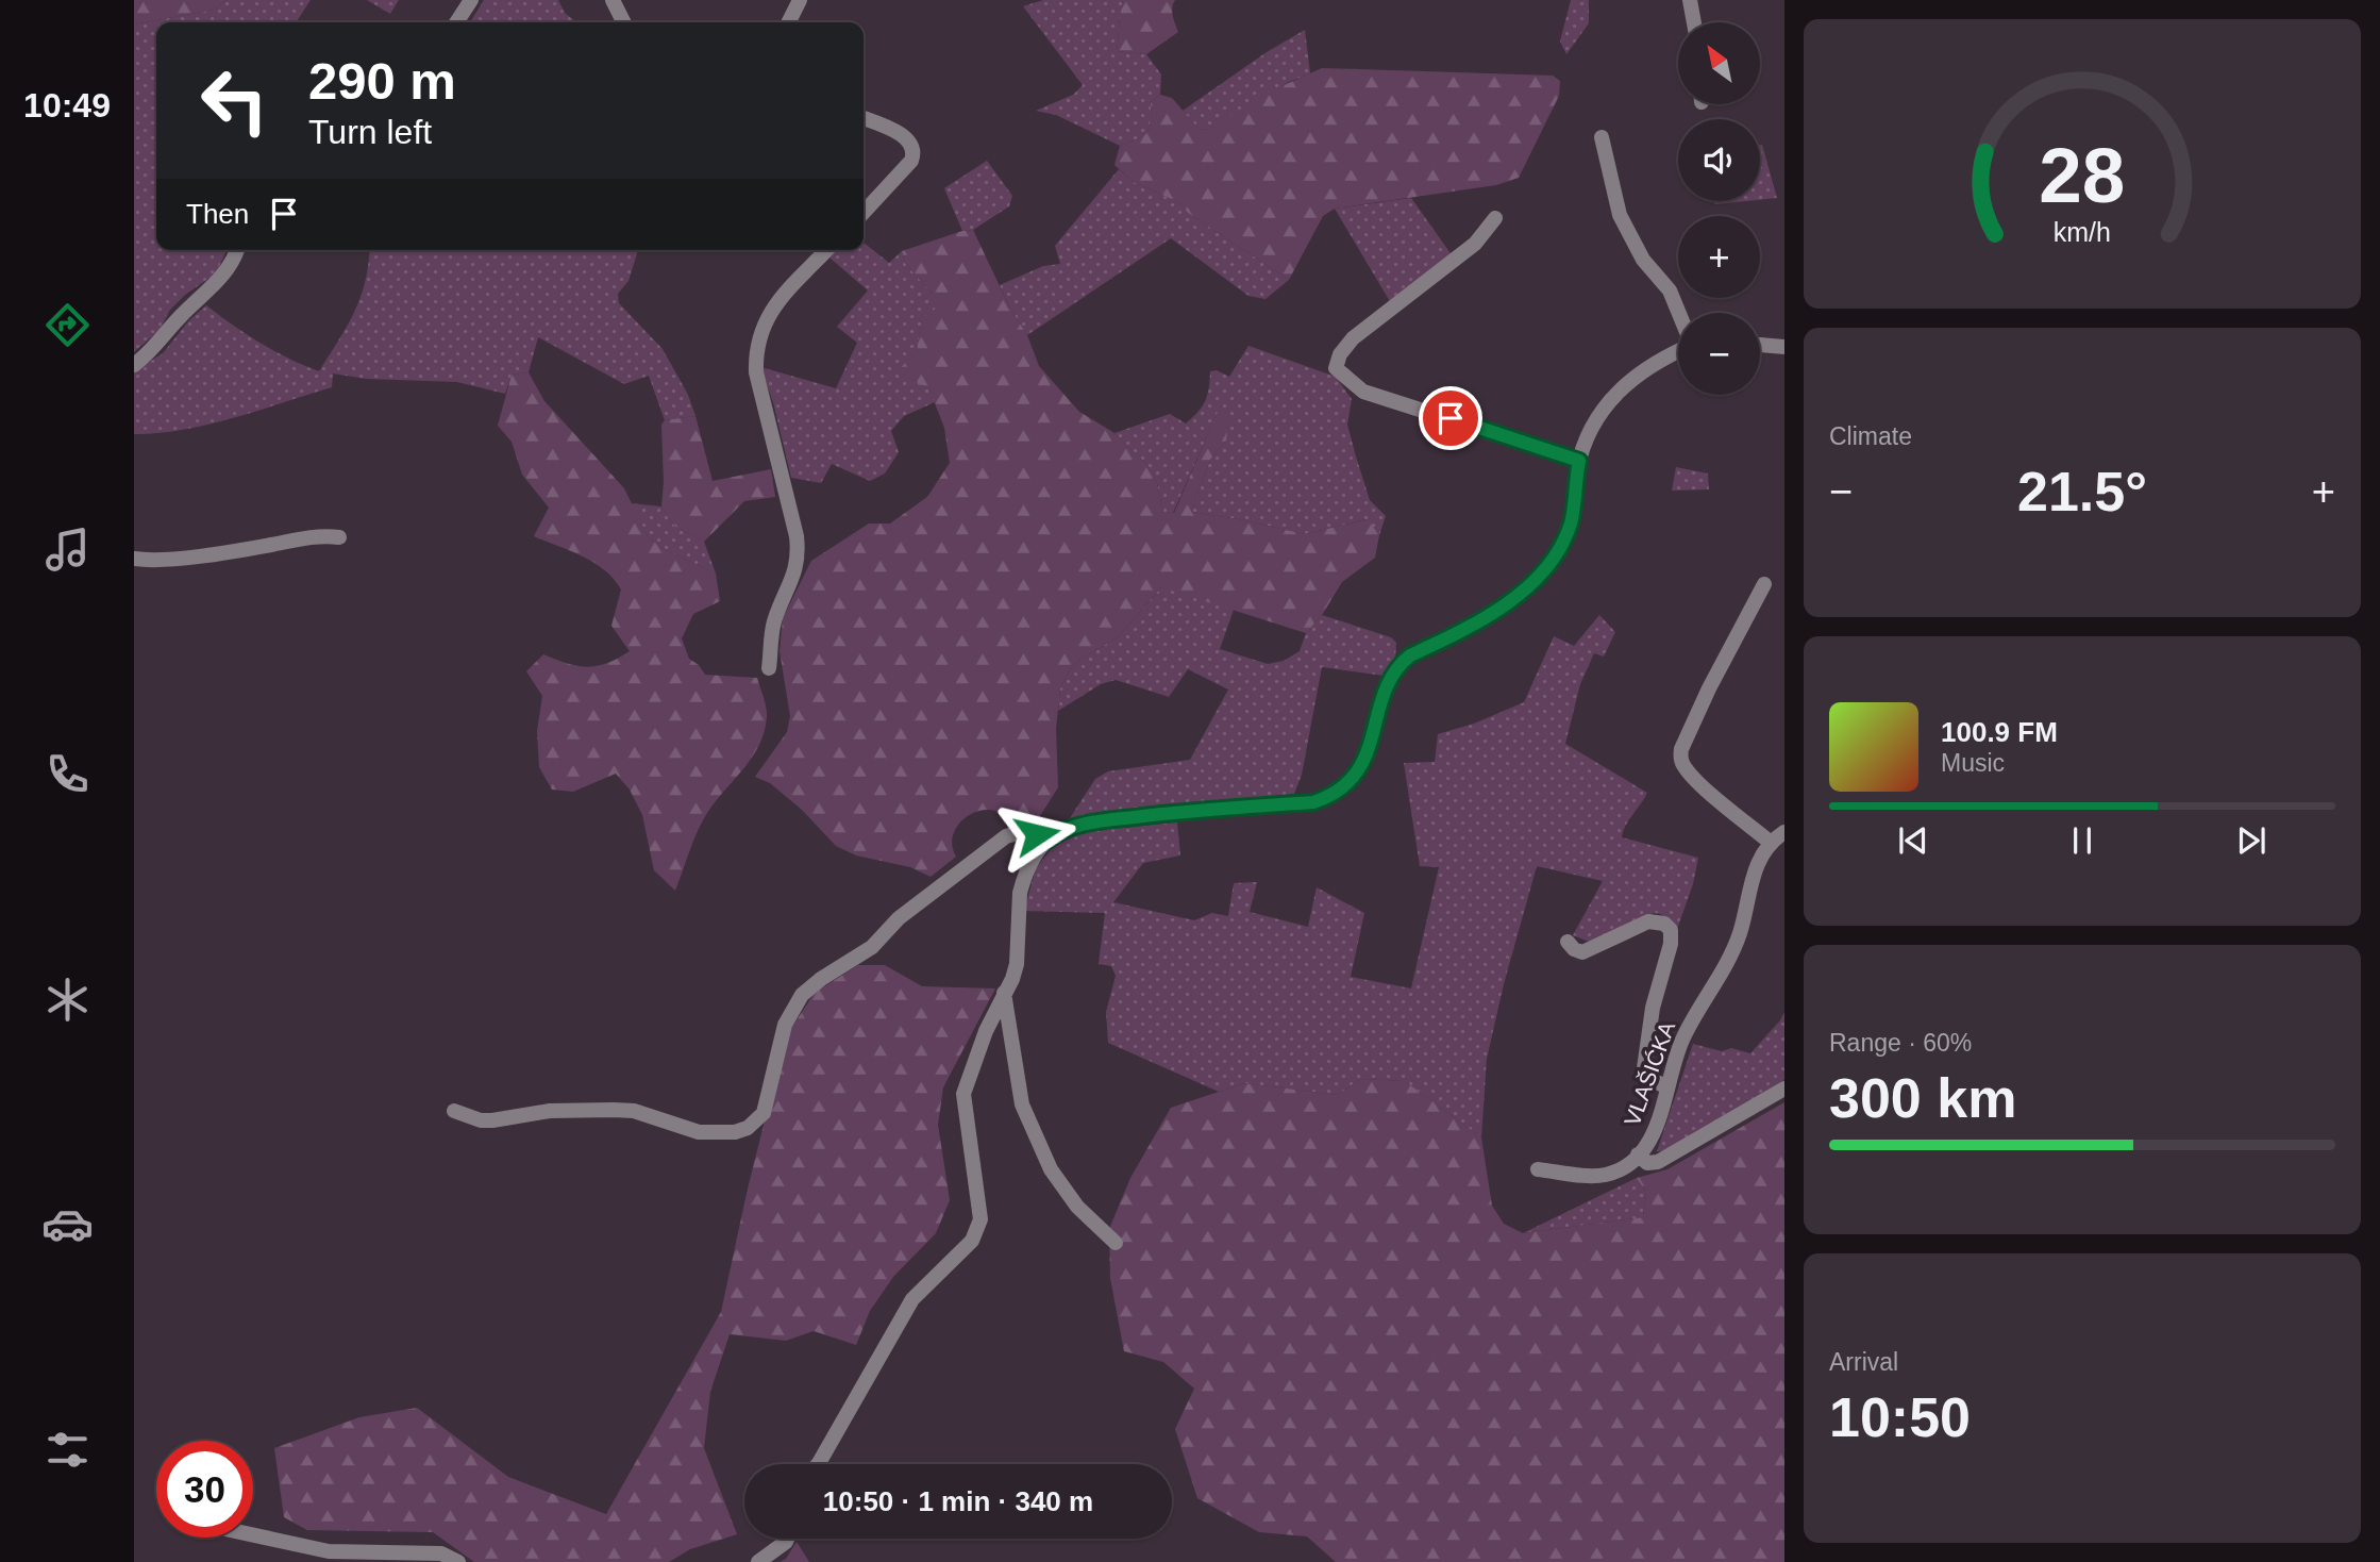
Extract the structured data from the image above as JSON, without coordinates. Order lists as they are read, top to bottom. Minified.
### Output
{"streets":{"street":["VLAŠIĆKA"]},"north":"top left","page":{"tabs":"10:49","map_buttons":["+","−"],"turn":["290 m","Turn left"],"then":"Then","tile":["Climate",["Range · 60%","300 km"],["Arrival","10:50"]],"heat":["−","21.5°","+"],"song":["100.9 FM","Music"],"limit":"30","trip":"10:50 · 1 min · 340 m","gauge":["28","km/h"]}}
